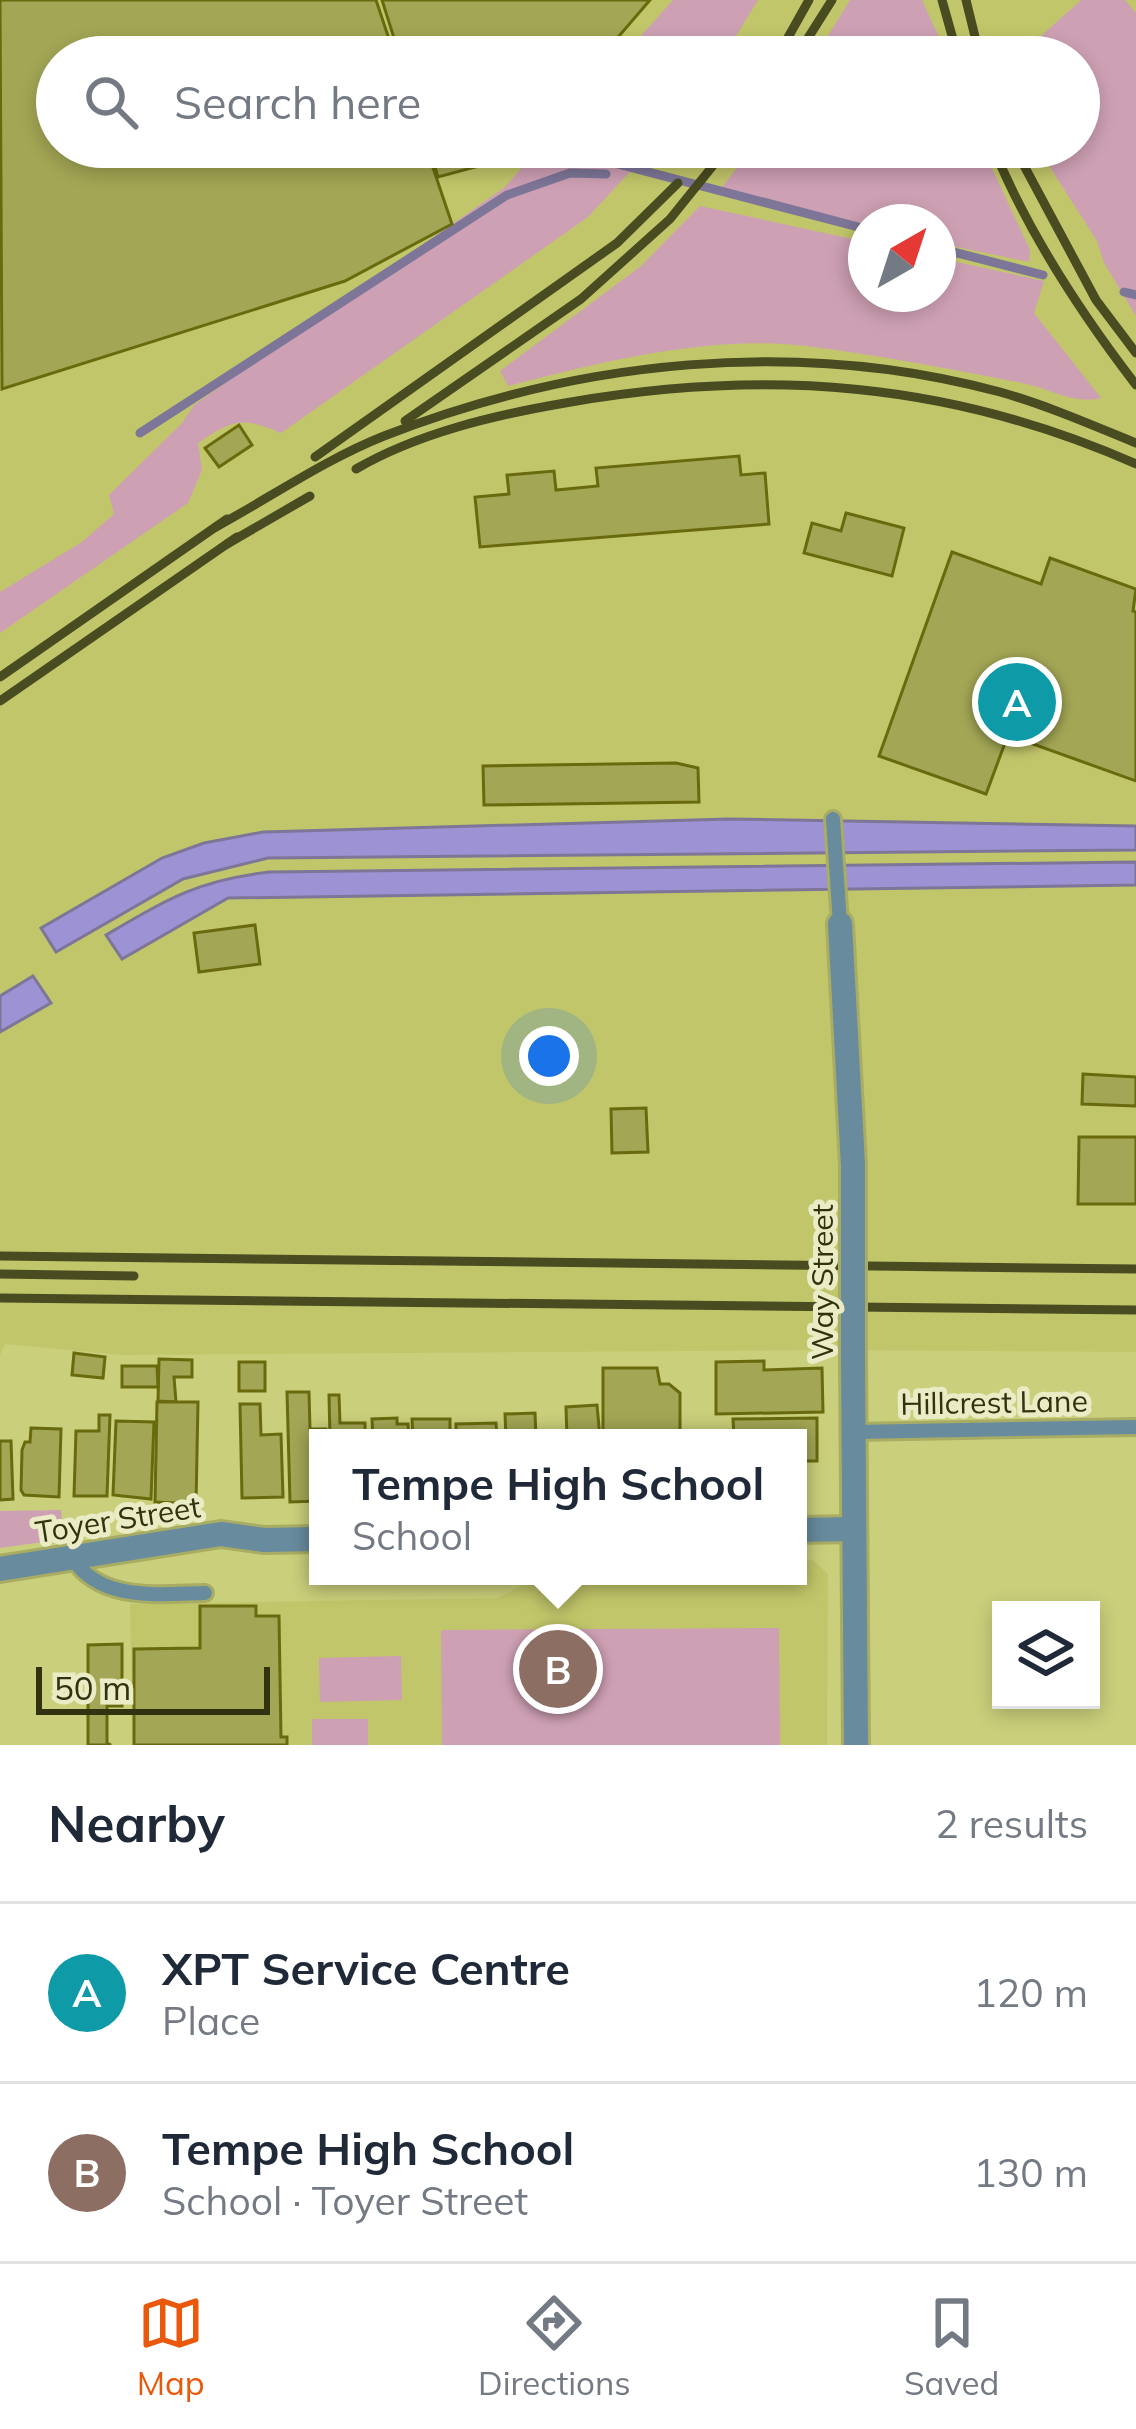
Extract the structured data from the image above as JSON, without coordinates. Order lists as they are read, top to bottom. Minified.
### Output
{"streets":{"street":["Way Street","Toyer Street"],"lane":["Hillcrest Lane"]},"crossings":[["Way Street","Hillcrest Lane"]],"scale_bar":"50 m","north":"top right","page":{"search":"Search here","pins":["A","B"],"popup":["Tempe High School","School"],"scale":"50 m","heading":["Nearby","2 results"],"list":[{"mark":"A","name":"XPT Service Centre","note":"Place","value":"120 m"},{"mark":"B","name":"Tempe High School","note":"School · Toyer Street","value":"130 m"}],"nav":["Map","Directions","Saved"]}}
